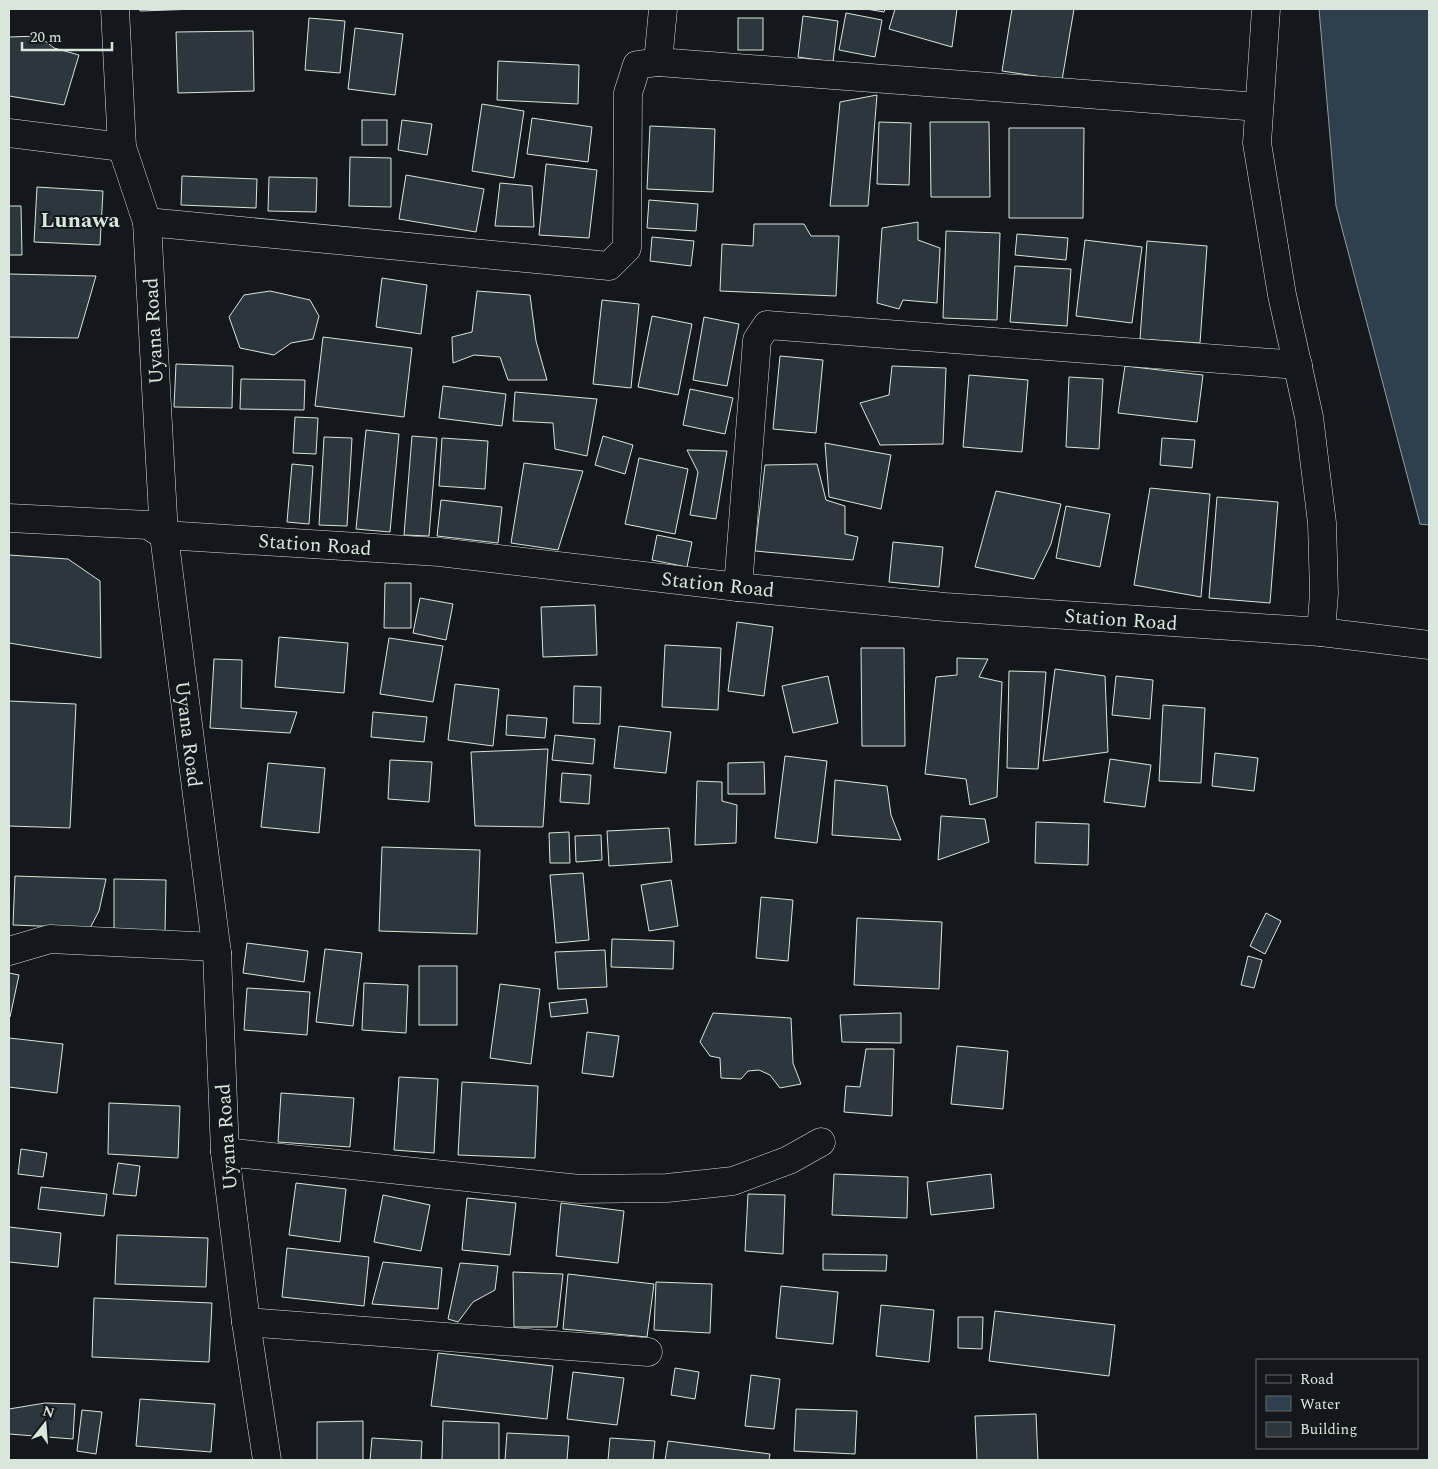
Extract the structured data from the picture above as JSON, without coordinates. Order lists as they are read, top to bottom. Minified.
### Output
{"streets":{"street":["Uyana Road","Station Road"]},"crossings":[["Uyana Road","Station Road"]],"districts":["Lunawa"],"legend":["Road","Water","Building"],"scale_bar":"20 m","north":"top"}
